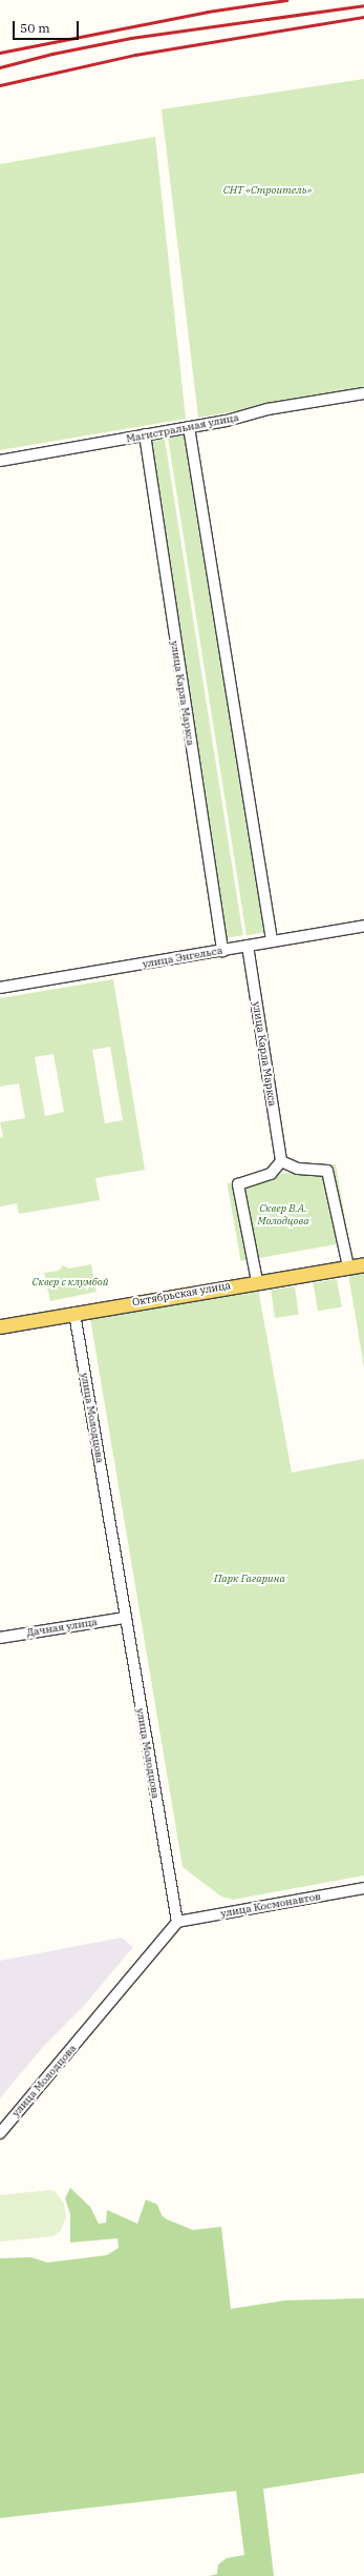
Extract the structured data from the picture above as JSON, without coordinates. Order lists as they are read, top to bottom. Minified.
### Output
{"streets":{"main road":["Октябрьская улица"],"street":["Магистральная улица","улица Карла Маркса","улица Энгельса","улица Молодцова","Дачная улица","улица Космонавтов"]},"crossings":[["Магистральная улица","улица Карла Маркса"],["улица Карла Маркса","улица Энгельса"],["Октябрьская улица","улица Молодцова"],["улица Молодцова","Дачная улица"],["улица Молодцова","улица Космонавтов"]],"parks":["СНТ «Строитель»","Сквер В.А. Молодцова","Сквер с клумбой","Парк Гагарина"],"scale_bar":"50 m"}
